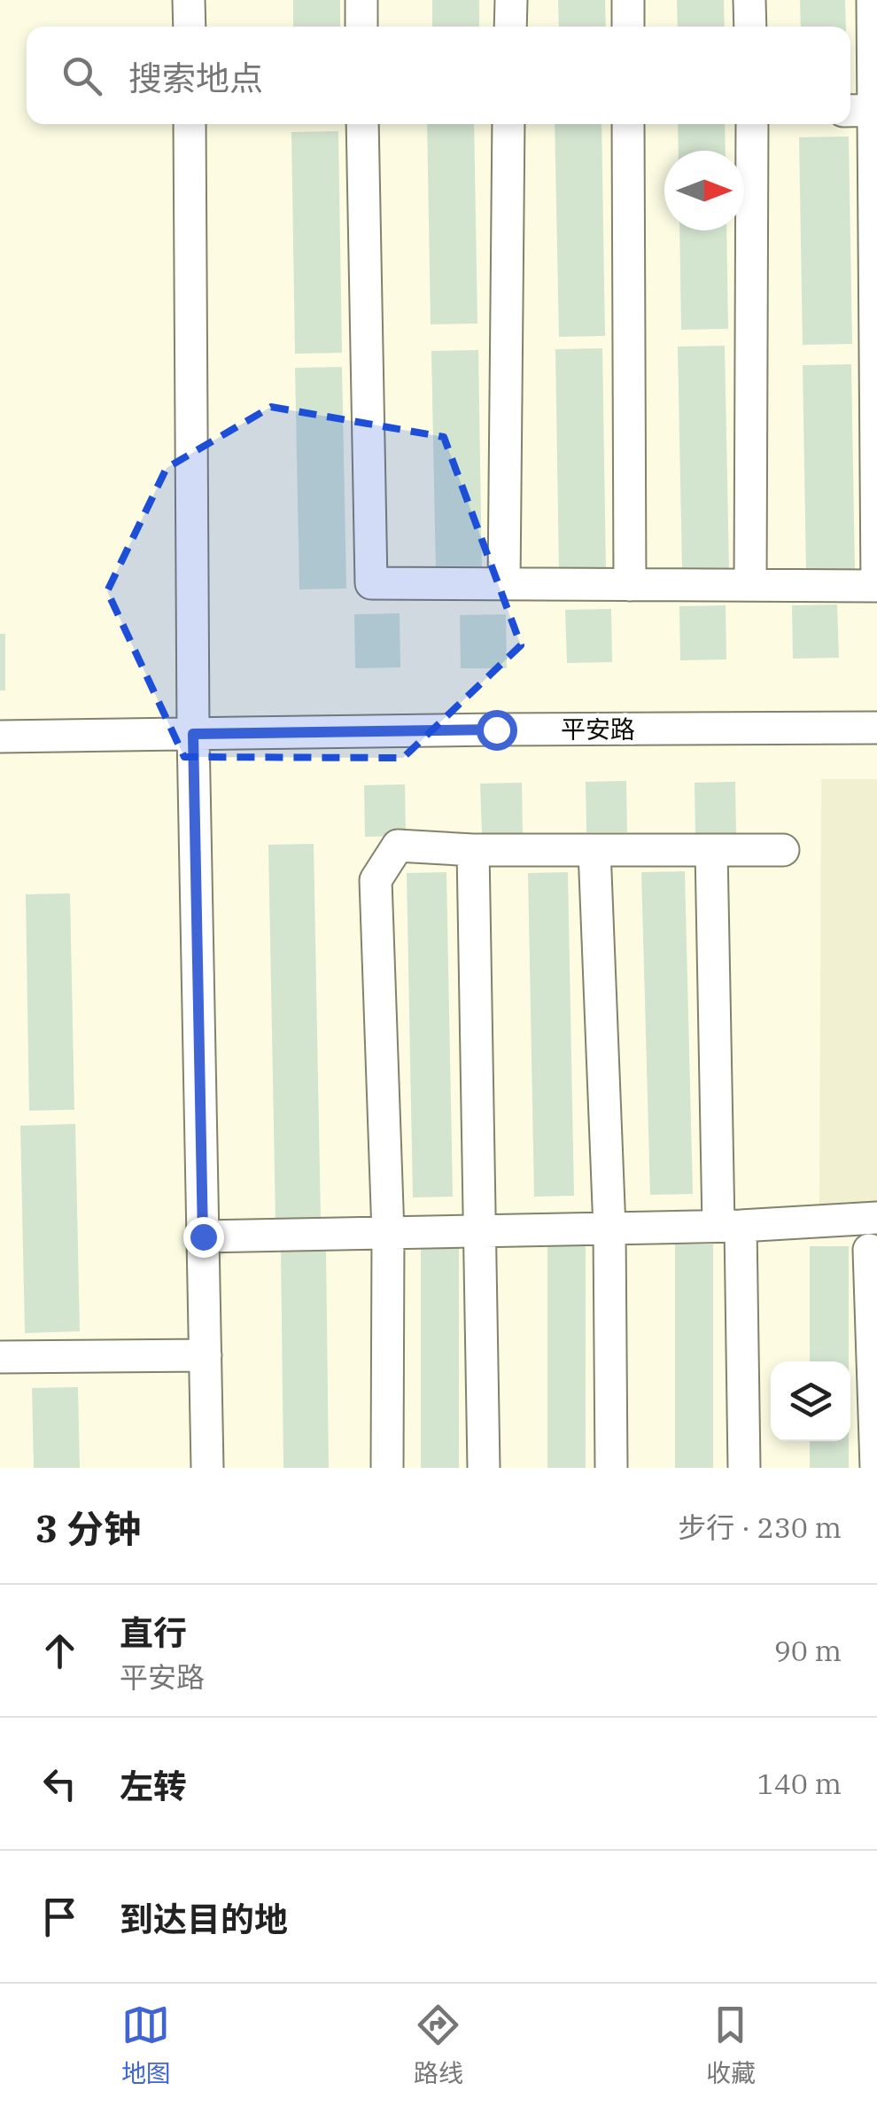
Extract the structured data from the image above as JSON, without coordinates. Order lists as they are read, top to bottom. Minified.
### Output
{"streets":{"street":["平安路"]},"north":"right","page":{"search":"搜索地点","heading":["3 分钟","步行 · 230 m"],"list":[["直行","平安路","90 m"],["左转","140 m"],"到达目的地"],"nav":["地图","路线","收藏"]}}
